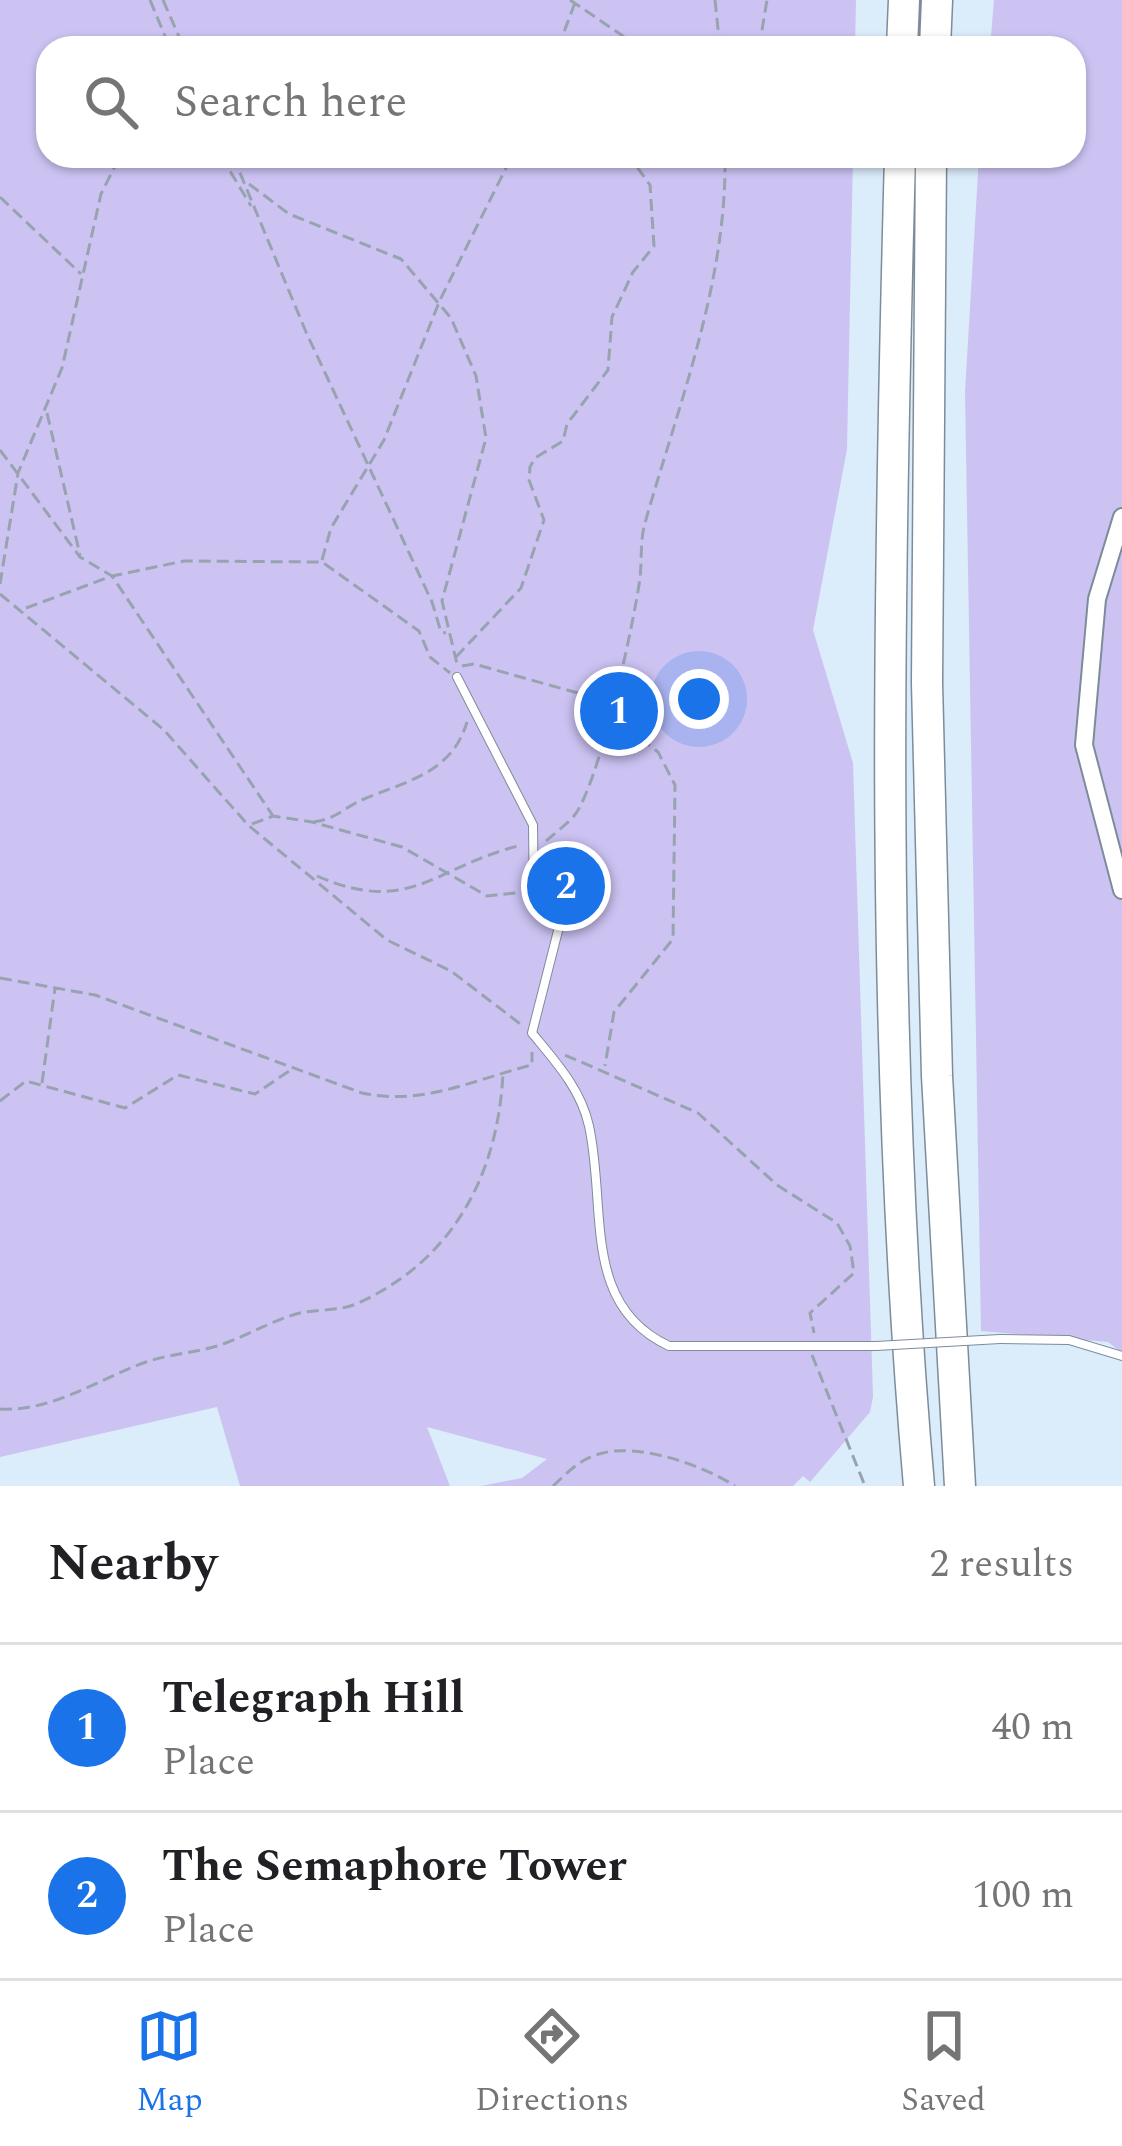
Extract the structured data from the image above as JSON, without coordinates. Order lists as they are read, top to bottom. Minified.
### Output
{"page":{"search":"Search here","pins":["1","2"],"heading":["Nearby","2 results"],"list":[{"mark":"1","name":"Telegraph Hill","note":"Place","value":"40 m"},{"mark":"2","name":"The Semaphore Tower","note":"Place","value":"100 m"}],"nav":["Map","Directions","Saved"]}}
